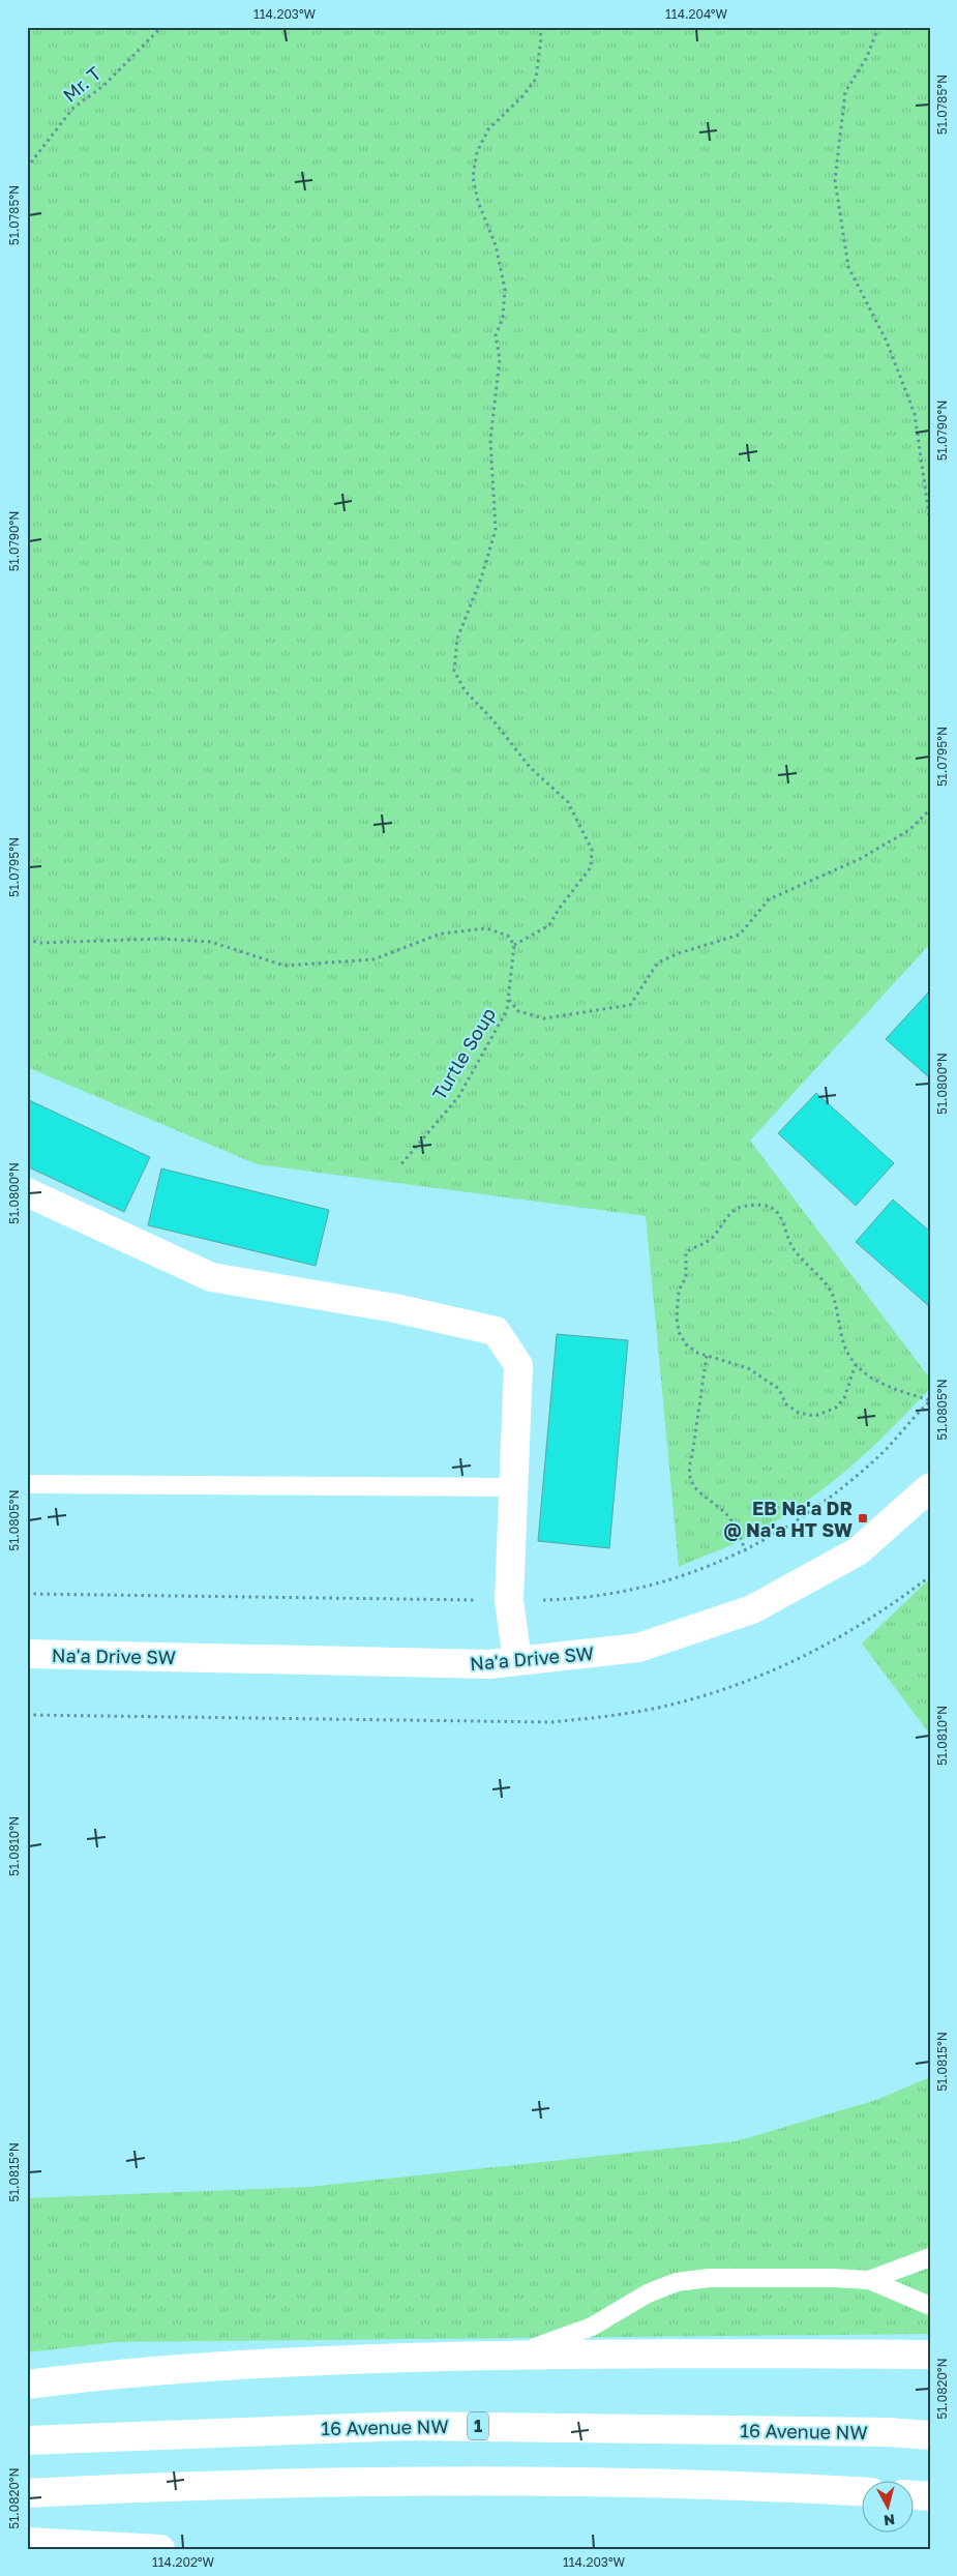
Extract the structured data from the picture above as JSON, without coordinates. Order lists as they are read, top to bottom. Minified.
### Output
{"streets":{"main road":["Na'a Drive SW","1","16 Avenue NW"],"path":["Mr. T","Turtle Soup"]},"places":{"transit":["EB Na'a DR @ Na'a HT SW"]},"north":"bottom","coordinates":["114.203°W","114.204°W","51.0785°N","51.0790°N","51.0795°N","51.0800°N","51.0805°N","51.0810°N","51.0815°N","51.0820°N","114.202°W"]}
